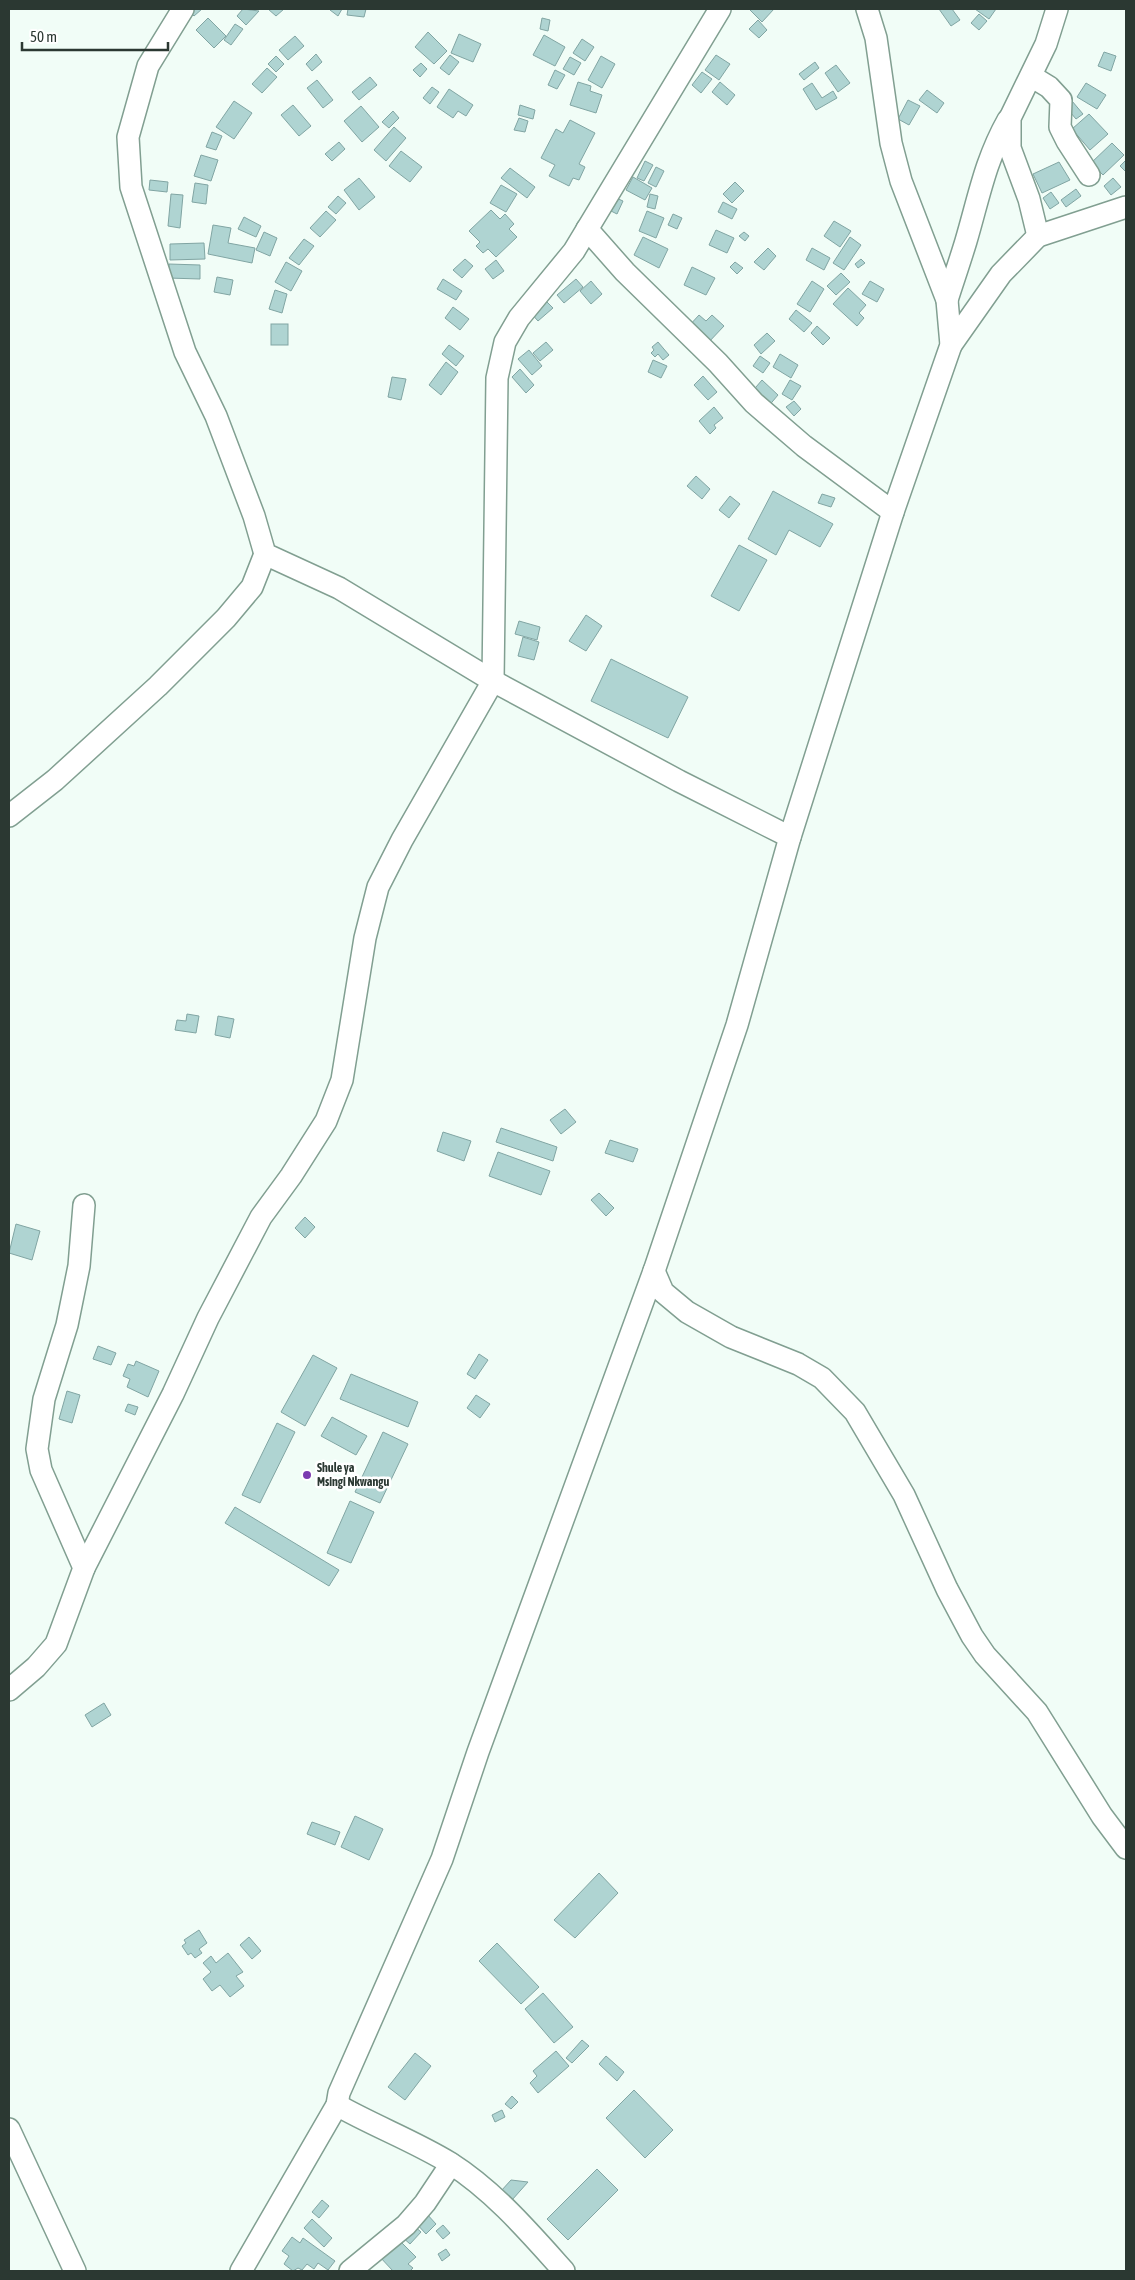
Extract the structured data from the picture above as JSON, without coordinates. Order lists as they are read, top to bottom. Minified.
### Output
{"places":["Shule ya Msingi Nkwangu"],"scale_bar":"50 m"}
